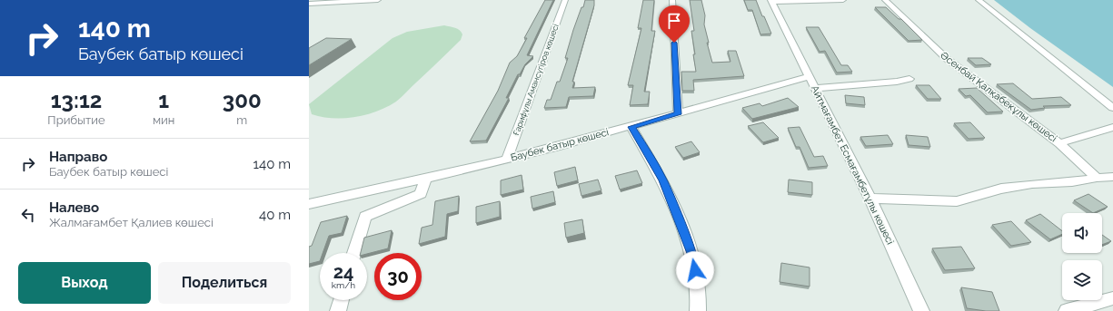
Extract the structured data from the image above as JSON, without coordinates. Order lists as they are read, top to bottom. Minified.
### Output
{"streets":{"street":["Ғарифұлы Амансүгіров көшесі","Әсенбай Қалқабекұлы көшесі","Баубек батыр көшесі","Айтмағамбет Есмағамбетұлы көшесі"]},"crossings":[["Ғарифұлы Амансүгіров көшесі","Баубек батыр көшесі"],["Баубек батыр көшесі","Айтмағамбет Есмағамбетұлы көшесі"]],"page":{"turn":["140 m","Баубек батыр көшесі"],"eta":["13:12","Прибытие","1","мин","300","m"],"list":[{"name":"Направо","note":"Баубек батыр көшесі","value":"140 m"},{"name":"Налево","note":"Жалмағамбет Қалиев көшесі","value":"40 m"}],"speed":"24 km/h","limit":"30","buttons":["Выход","Поделиться"]}}
